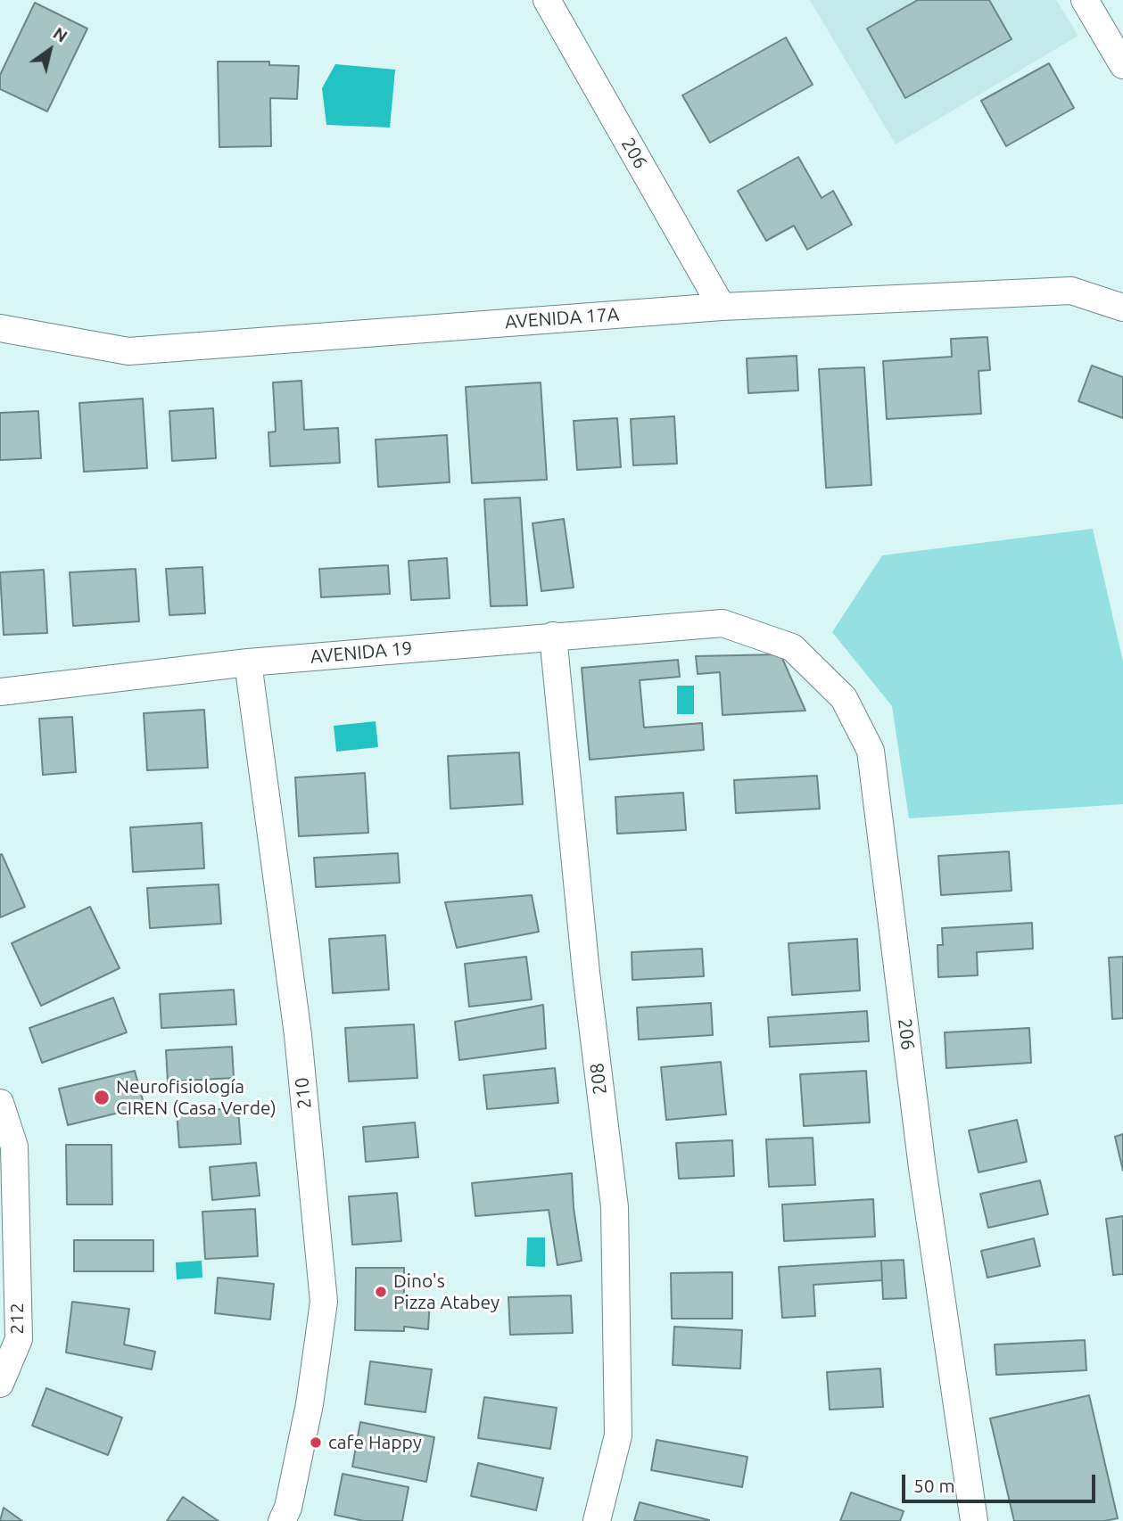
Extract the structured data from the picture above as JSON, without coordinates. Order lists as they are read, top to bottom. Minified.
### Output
{"streets":{"street":["206","AVENIDA 17A","AVENIDA 19","208","210","212"]},"crossings":[["206","AVENIDA 17A"],["206","AVENIDA 19"],["AVENIDA 19","208"],["AVENIDA 19","210"]],"places":["Neurofisiología CIREN (Casa Verde)","Dino's Pizza Atabey","cafe Happy"],"scale_bar":"50 m","north":"top right"}
